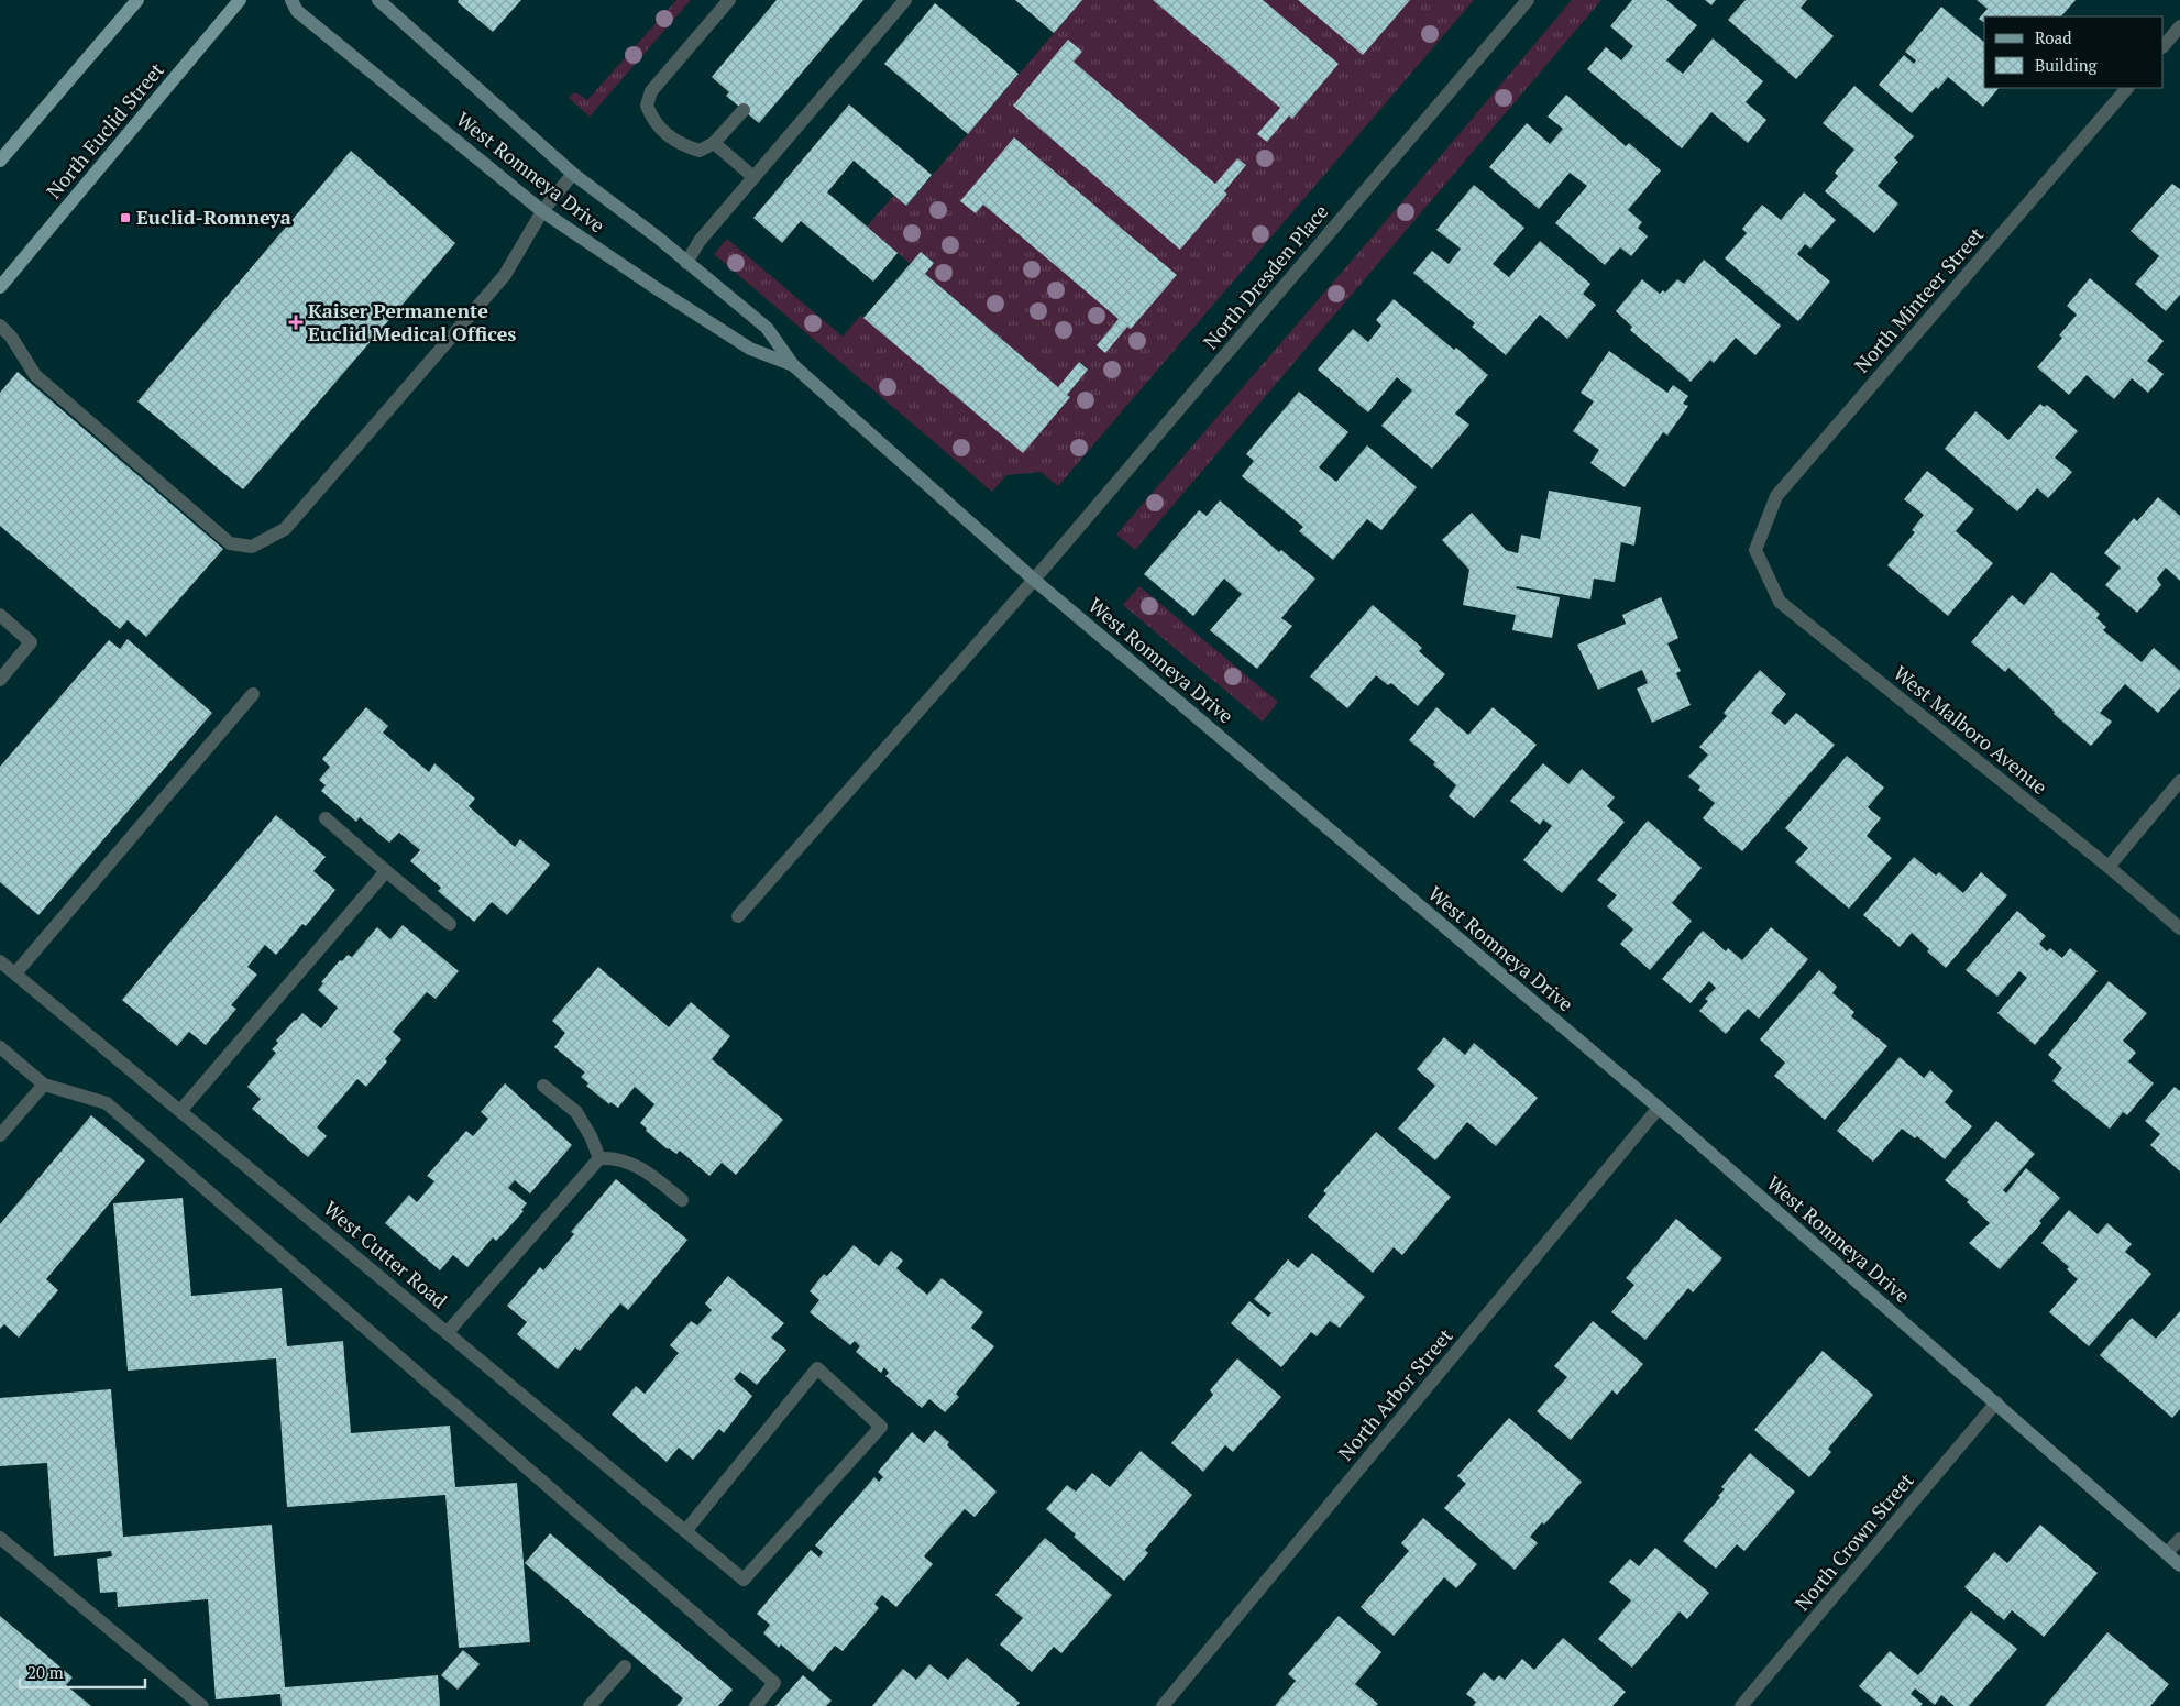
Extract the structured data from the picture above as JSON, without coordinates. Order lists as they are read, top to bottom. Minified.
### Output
{"streets":{"main road":["North Euclid Street"],"street":["West Romneya Drive","North Dresden Place","North Minteer Street","West Malboro Avenue","West Cutter Road","North Arbor Street","North Crown Street"]},"crossings":[["West Romneya Drive","North Dresden Place"],["West Romneya Drive","North Arbor Street"],["West Romneya Drive","North Crown Street"],["North Minteer Street","West Malboro Avenue"]],"places":{"transit":["Euclid-Romneya"],"health":["Kaiser Permanente Euclid Medical Offices"]},"legend":["Road","Building"],"scale_bar":"20 m"}
